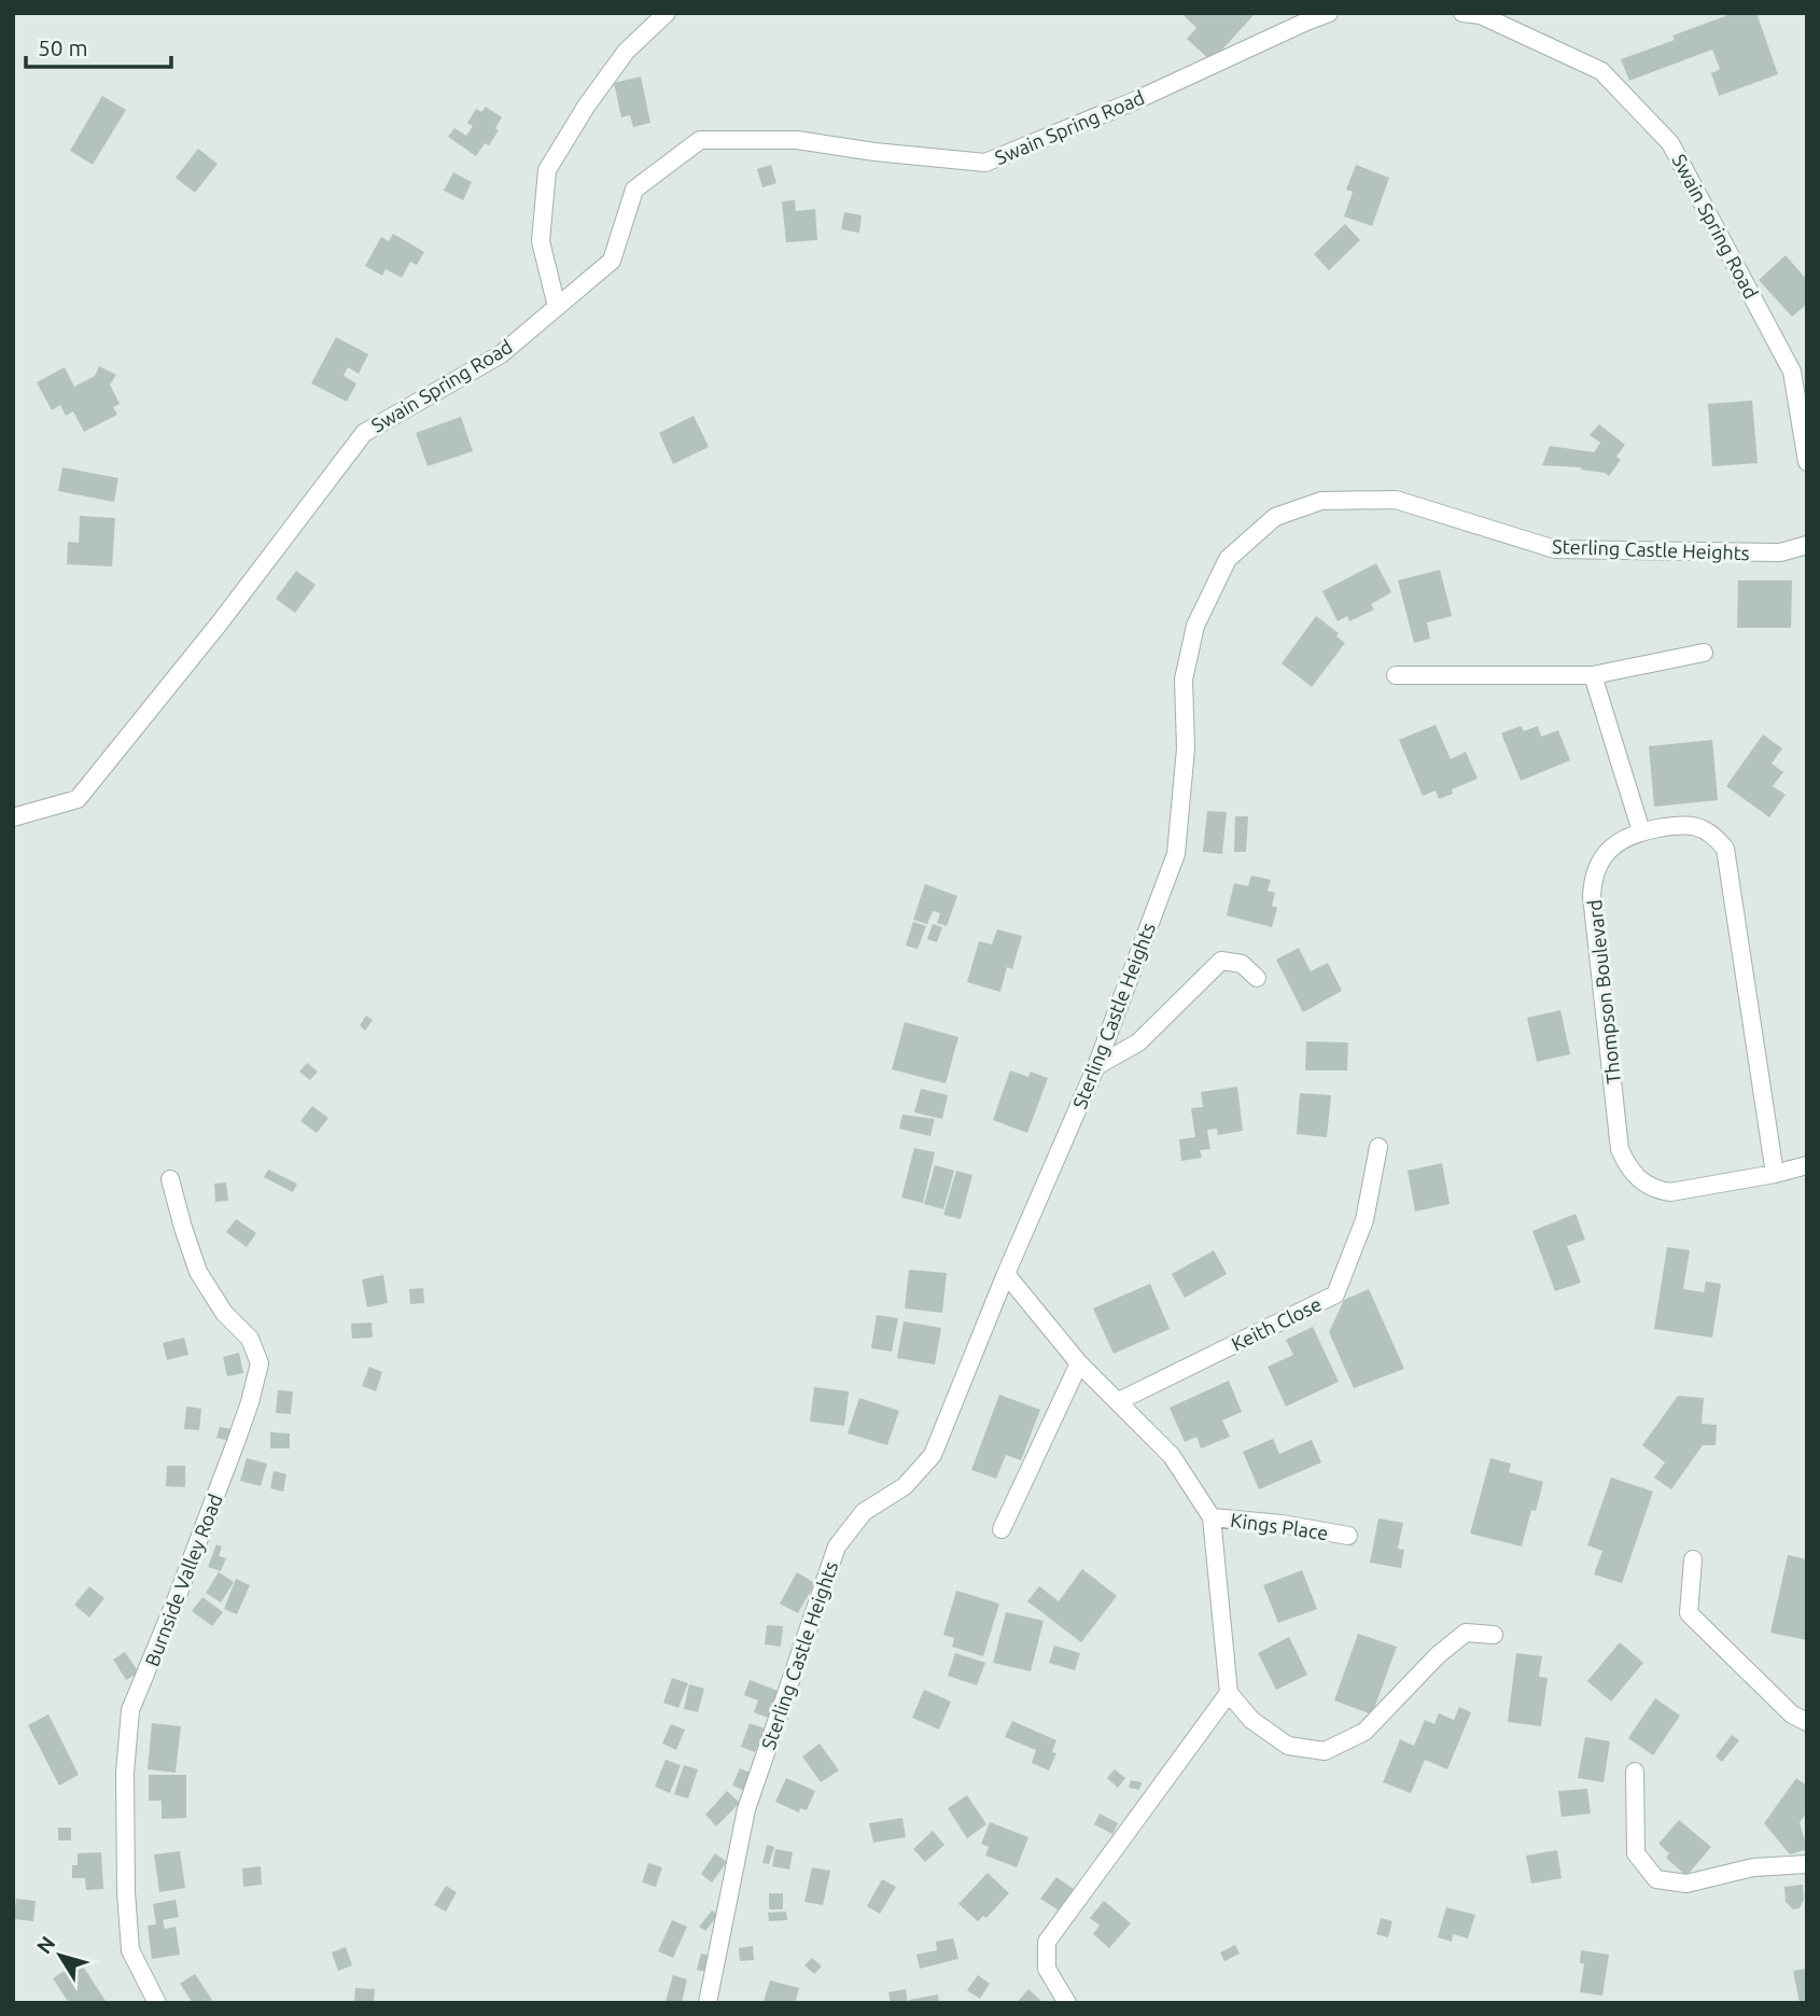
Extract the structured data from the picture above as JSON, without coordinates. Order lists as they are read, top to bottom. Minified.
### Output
{"streets":{"street":["Swain Spring Road","Sterling Castle Heights","Thompson Boulevard","Keith Close","Kings Place","Burnside Valley Road"]},"scale_bar":"50 m","north":"top left"}
